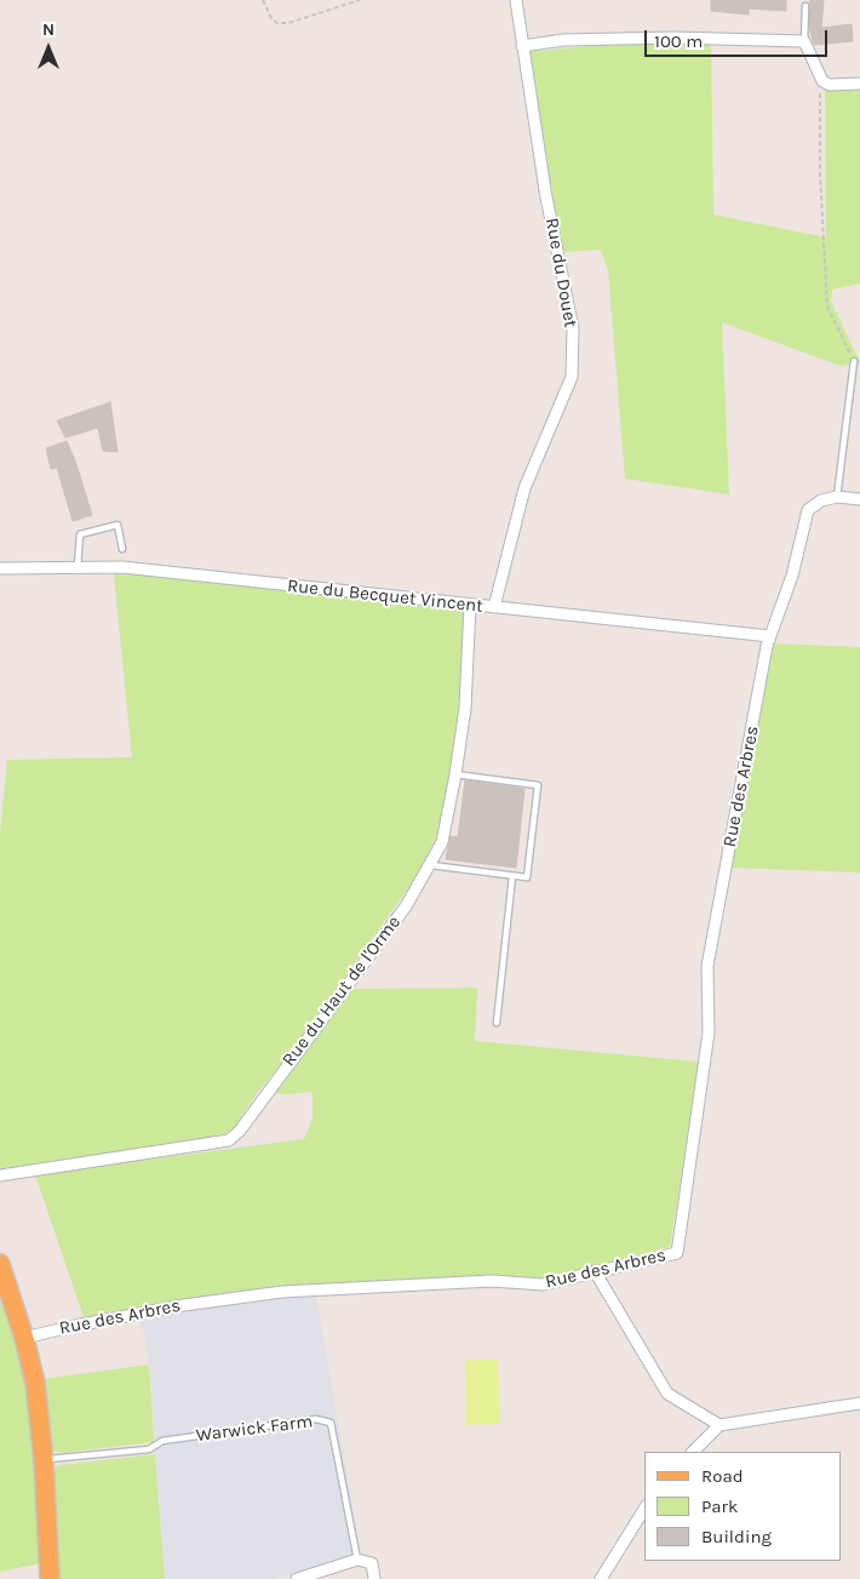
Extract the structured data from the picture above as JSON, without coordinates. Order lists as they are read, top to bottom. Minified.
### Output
{"streets":{"street":["Rue du Douet","Rue du Becquet Vincent","Rue des Arbres","Rue du Haut de l'Orme"],"lane":["Warwick Farm"]},"crossings":[["Rue du Douet","Rue du Becquet Vincent"],["Rue du Becquet Vincent","Rue des Arbres"],["Rue du Becquet Vincent","Rue du Haut de l'Orme"]],"legend":["Road","Park","Building"],"scale_bar":"100 m","north":"top"}
